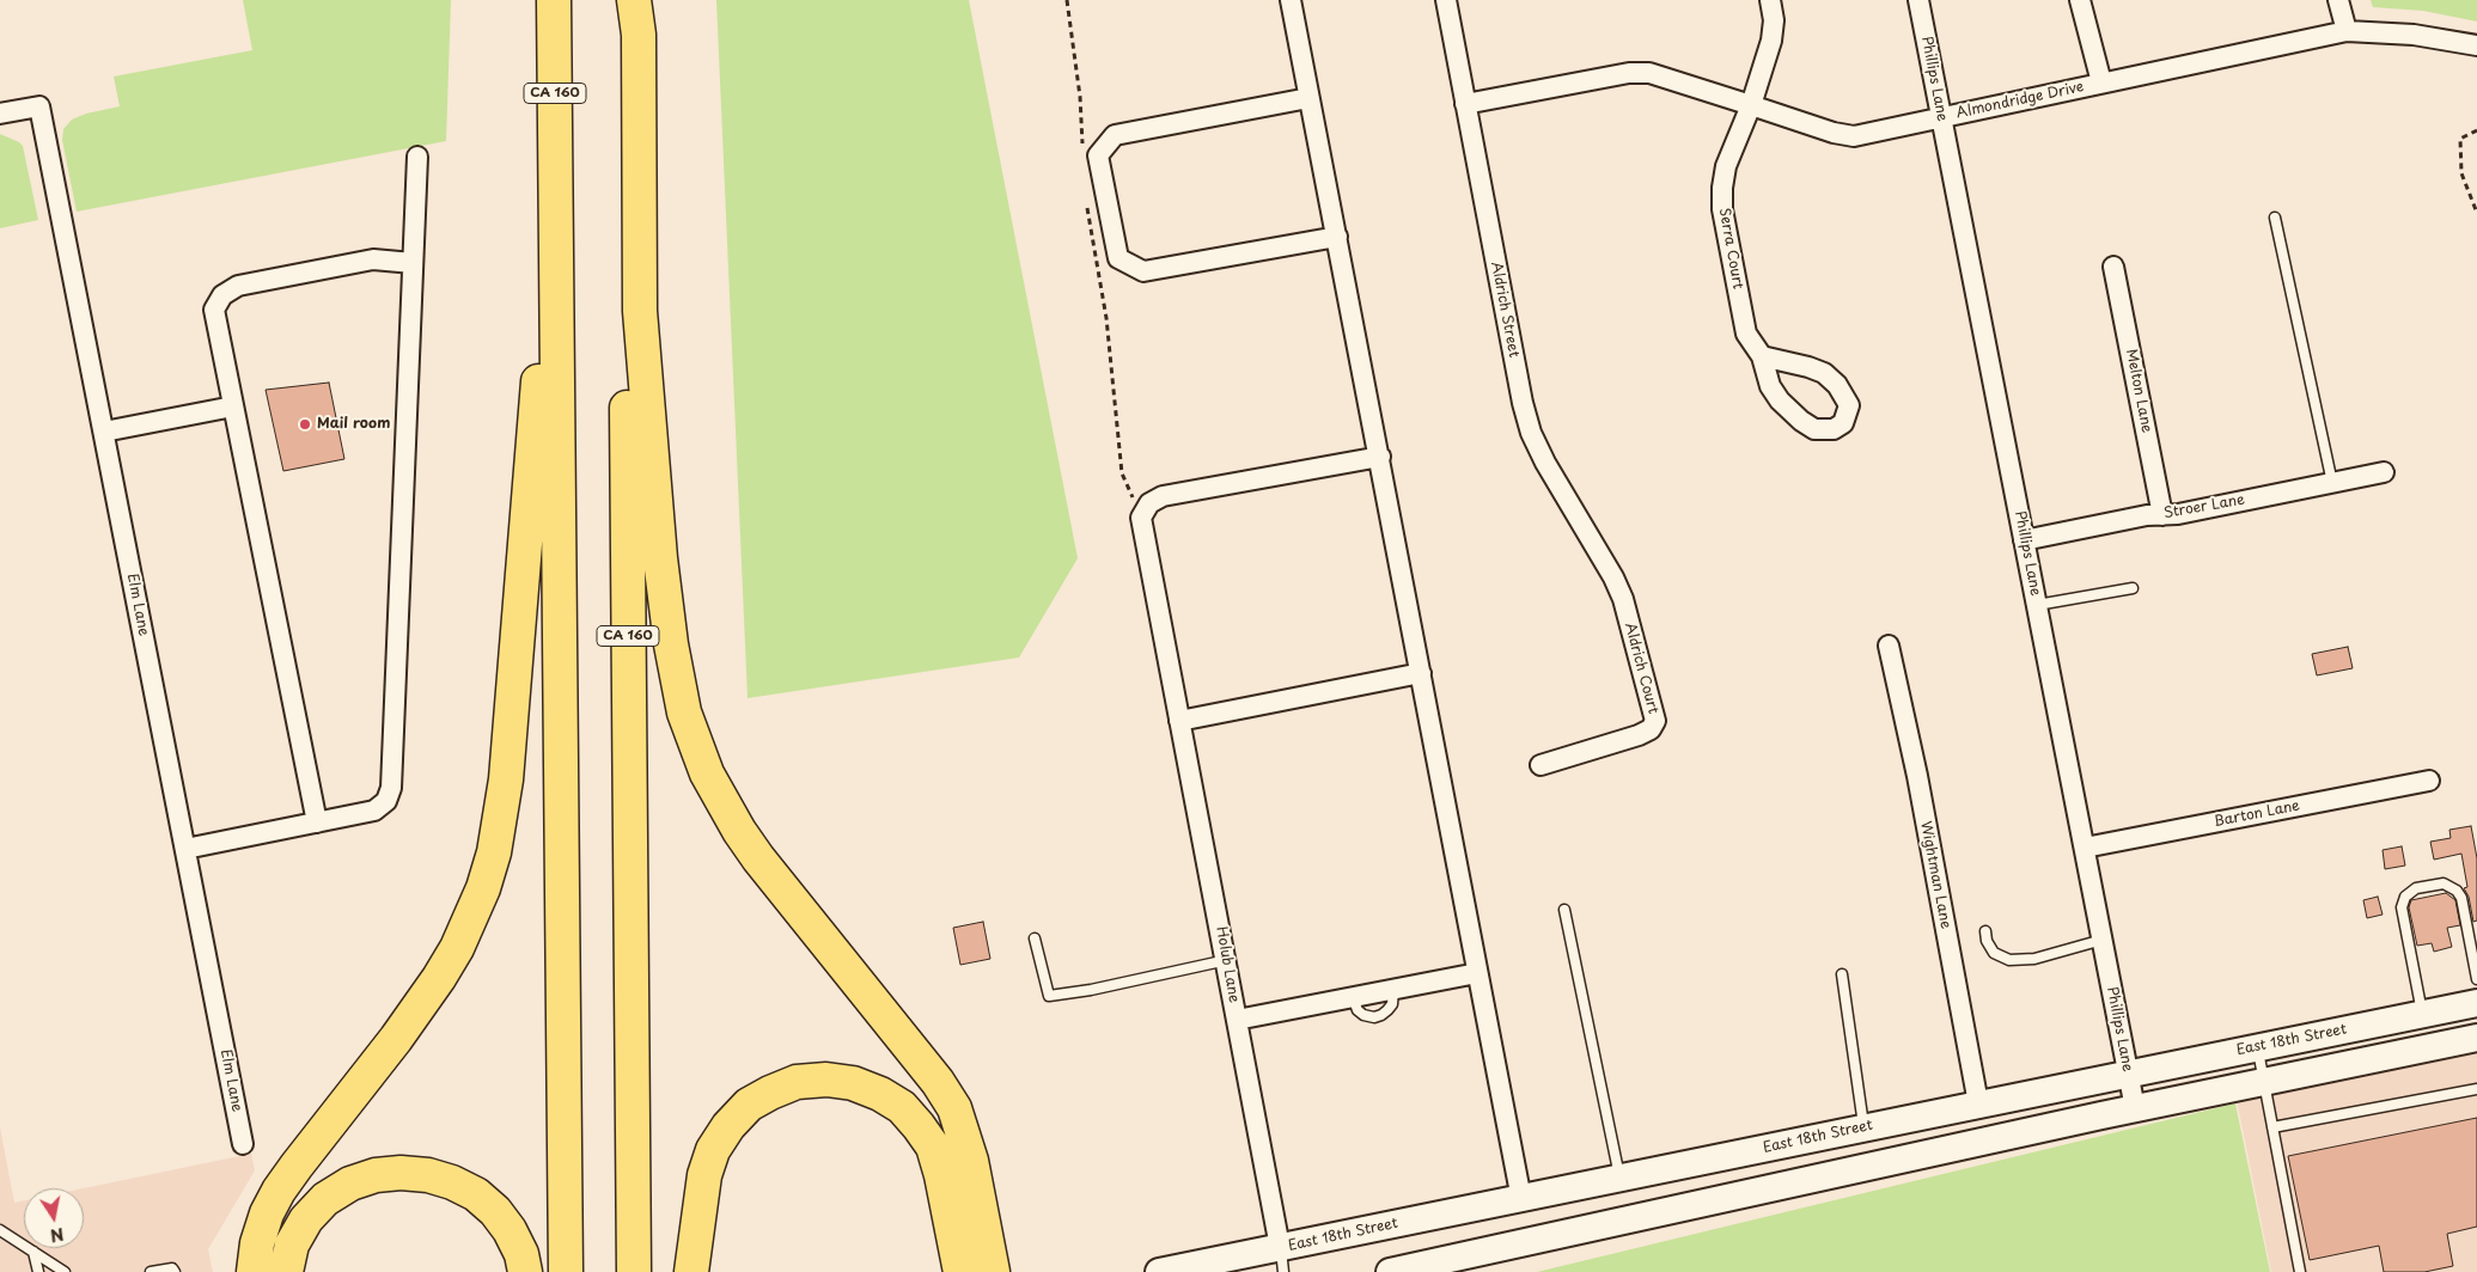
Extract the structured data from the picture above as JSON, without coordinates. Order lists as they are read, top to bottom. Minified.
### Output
{"streets":{"highway":["CA 160"],"main road":["East 18th Street"],"street":["Phillips Lane","Almondridge Drive","Serra Court","Aldrich Street","Melton Lane","Stroer Lane","Elm Lane","Aldrich Court","Barton Lane","Wightman Lane","Holub Lane"]},"crossings":[["Phillips Lane","Almondridge Drive"],["Phillips Lane","Stroer Lane"],["Phillips Lane","Barton Lane"],["Phillips Lane","East 18th Street"],["Almondridge Drive","Serra Court"],["Almondridge Drive","Aldrich Street"],["Aldrich Street","Aldrich Court"],["Melton Lane","Stroer Lane"],["Wightman Lane","East 18th Street"],["Holub Lane","East 18th Street"]],"places":["Mail room"],"north":"bottom"}
